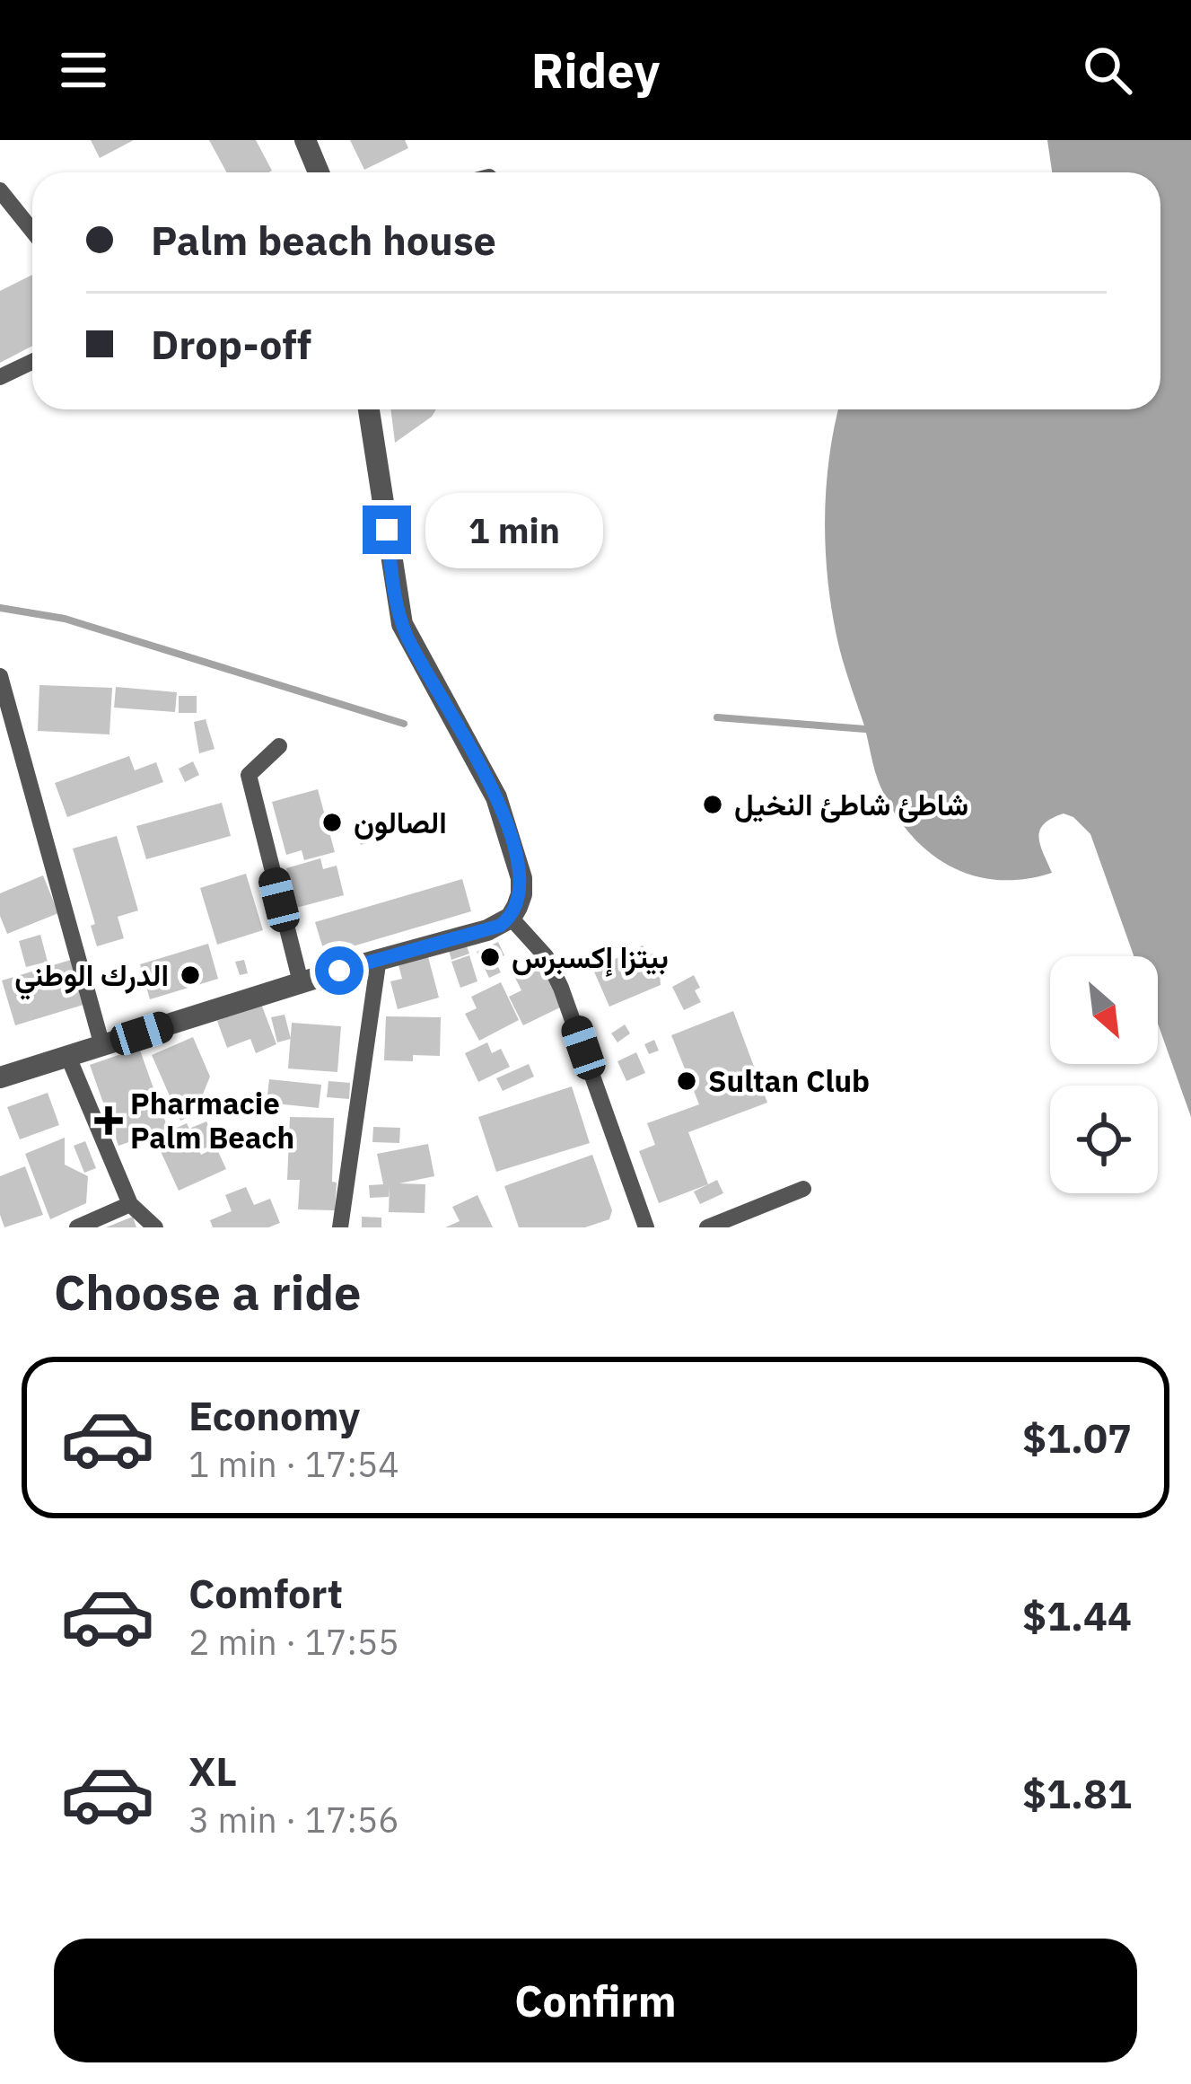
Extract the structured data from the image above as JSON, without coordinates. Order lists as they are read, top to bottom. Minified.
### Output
{"places":{"other":["شاطئ شاطئ النخيل","الصالون","بيتزا إكسبرس","الدرك الوطني","Sultan Club"],"health":["Pharmacie Palm Beach"]},"north":"bottom right","page":{"header":"Ridey","banner":["Palm beach house","Drop-off"],"bubble":"1 min","heading":"Choose a ride","list":[{"name":"Economy","note":"1 min · 17:54","value":"$1.07"},{"name":"Comfort","note":"2 min · 17:55","value":"$1.44"},{"name":"XL","note":"3 min · 17:56","value":"$1.81"}],"buttons":"Confirm"}}
